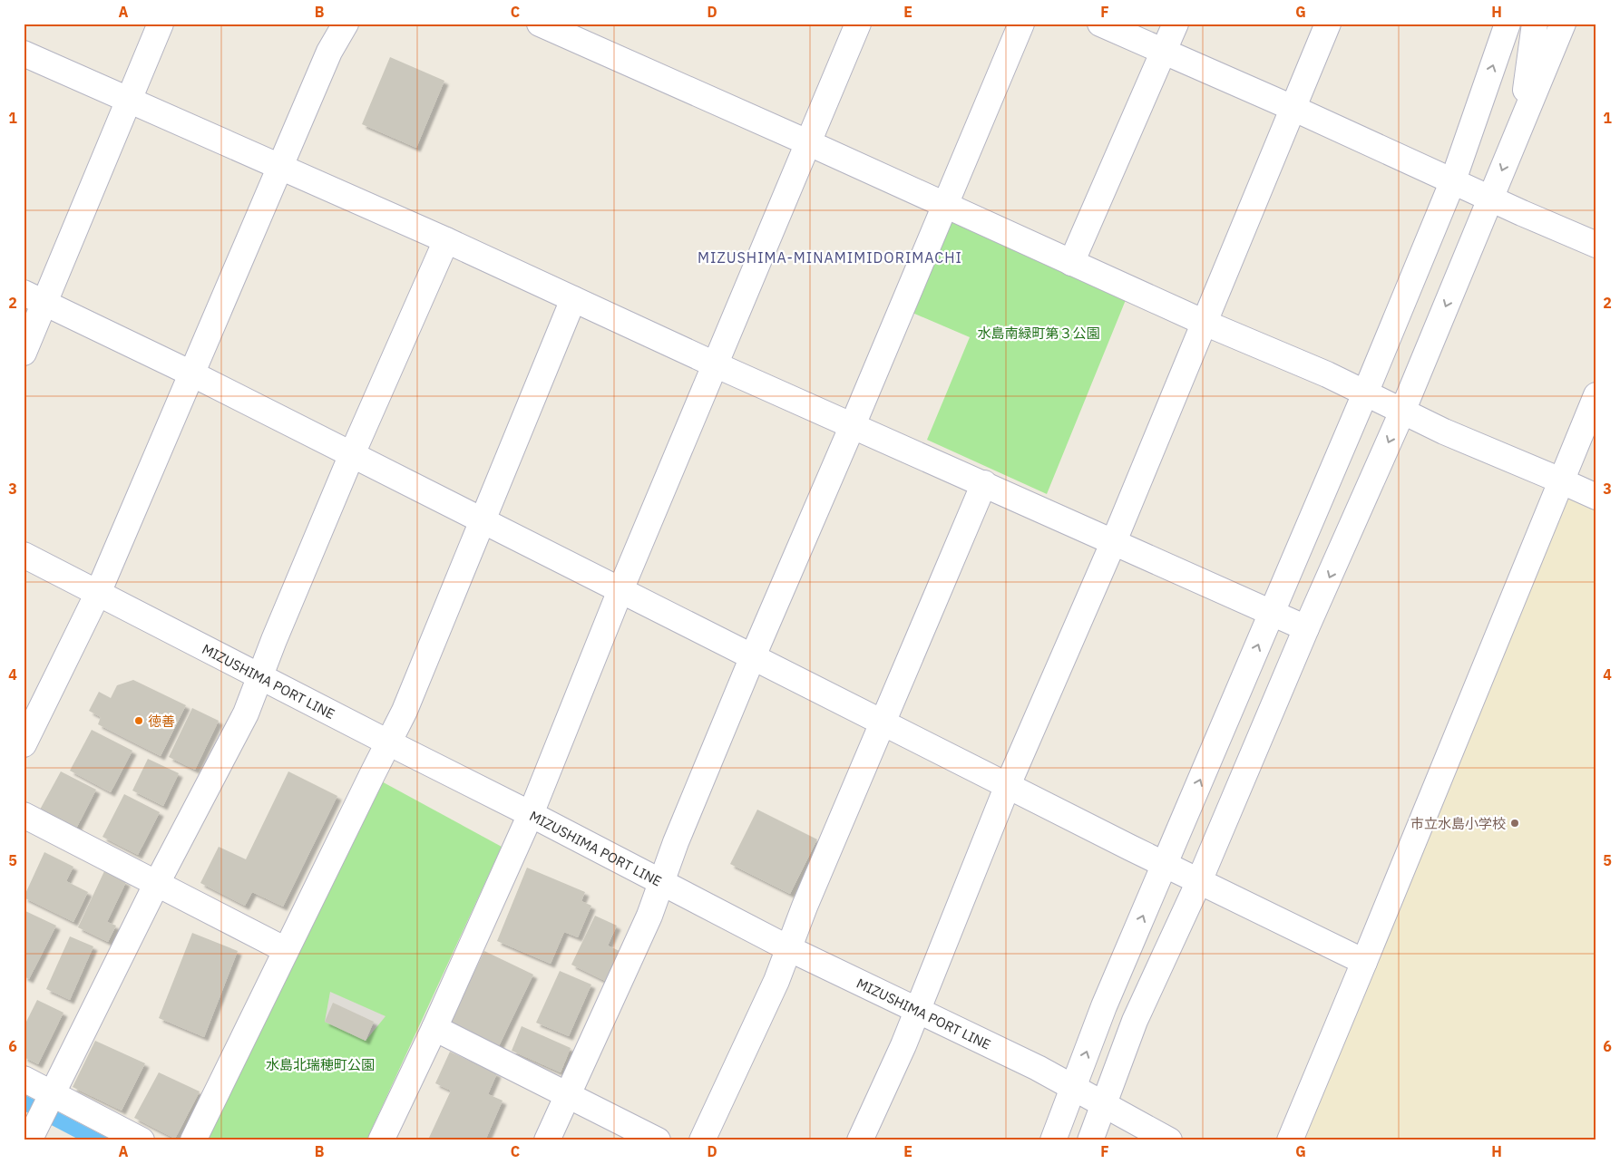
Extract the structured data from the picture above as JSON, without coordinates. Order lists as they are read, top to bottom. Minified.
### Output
{"streets":{"street":["MIZUSHIMA PORT LINE"]},"districts":["MIZUSHIMA-MINAMIMIDORIMACHI"],"parks":["水島南緑町第３公園","水島北瑞穂町公園"],"places":["徳善","市立水島小学校"],"grid":{"columns":["A","B","C","D","E","F","G","H"],"rows":["1","2","3","4","5","6"]}}
